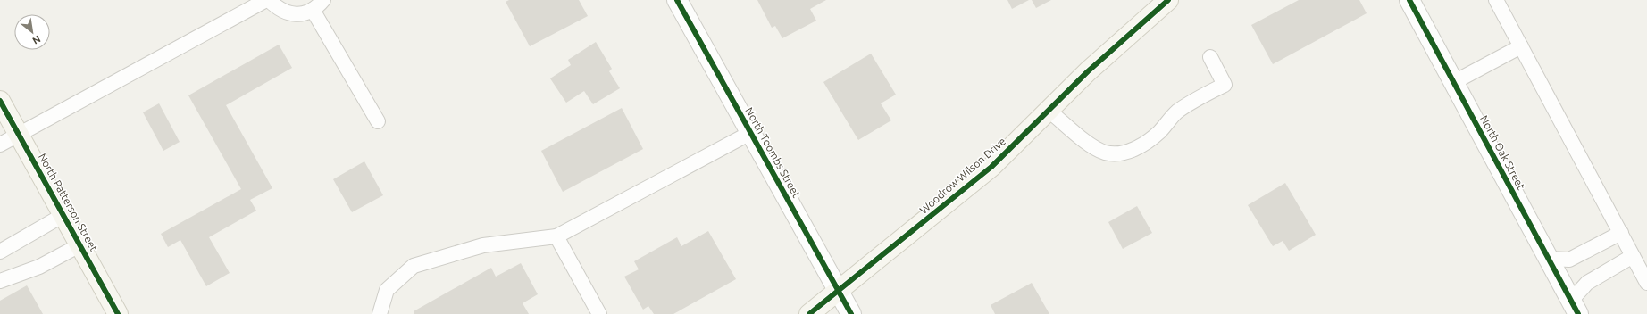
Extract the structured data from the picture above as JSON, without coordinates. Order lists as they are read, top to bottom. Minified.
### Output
{"streets":{"main road":["Woodrow Wilson Drive","North Patterson Street"],"street":["North Toombs Street","North Oak Street"]},"crossings":[["North Toombs Street","Woodrow Wilson Drive"]],"north":"bottom right"}
